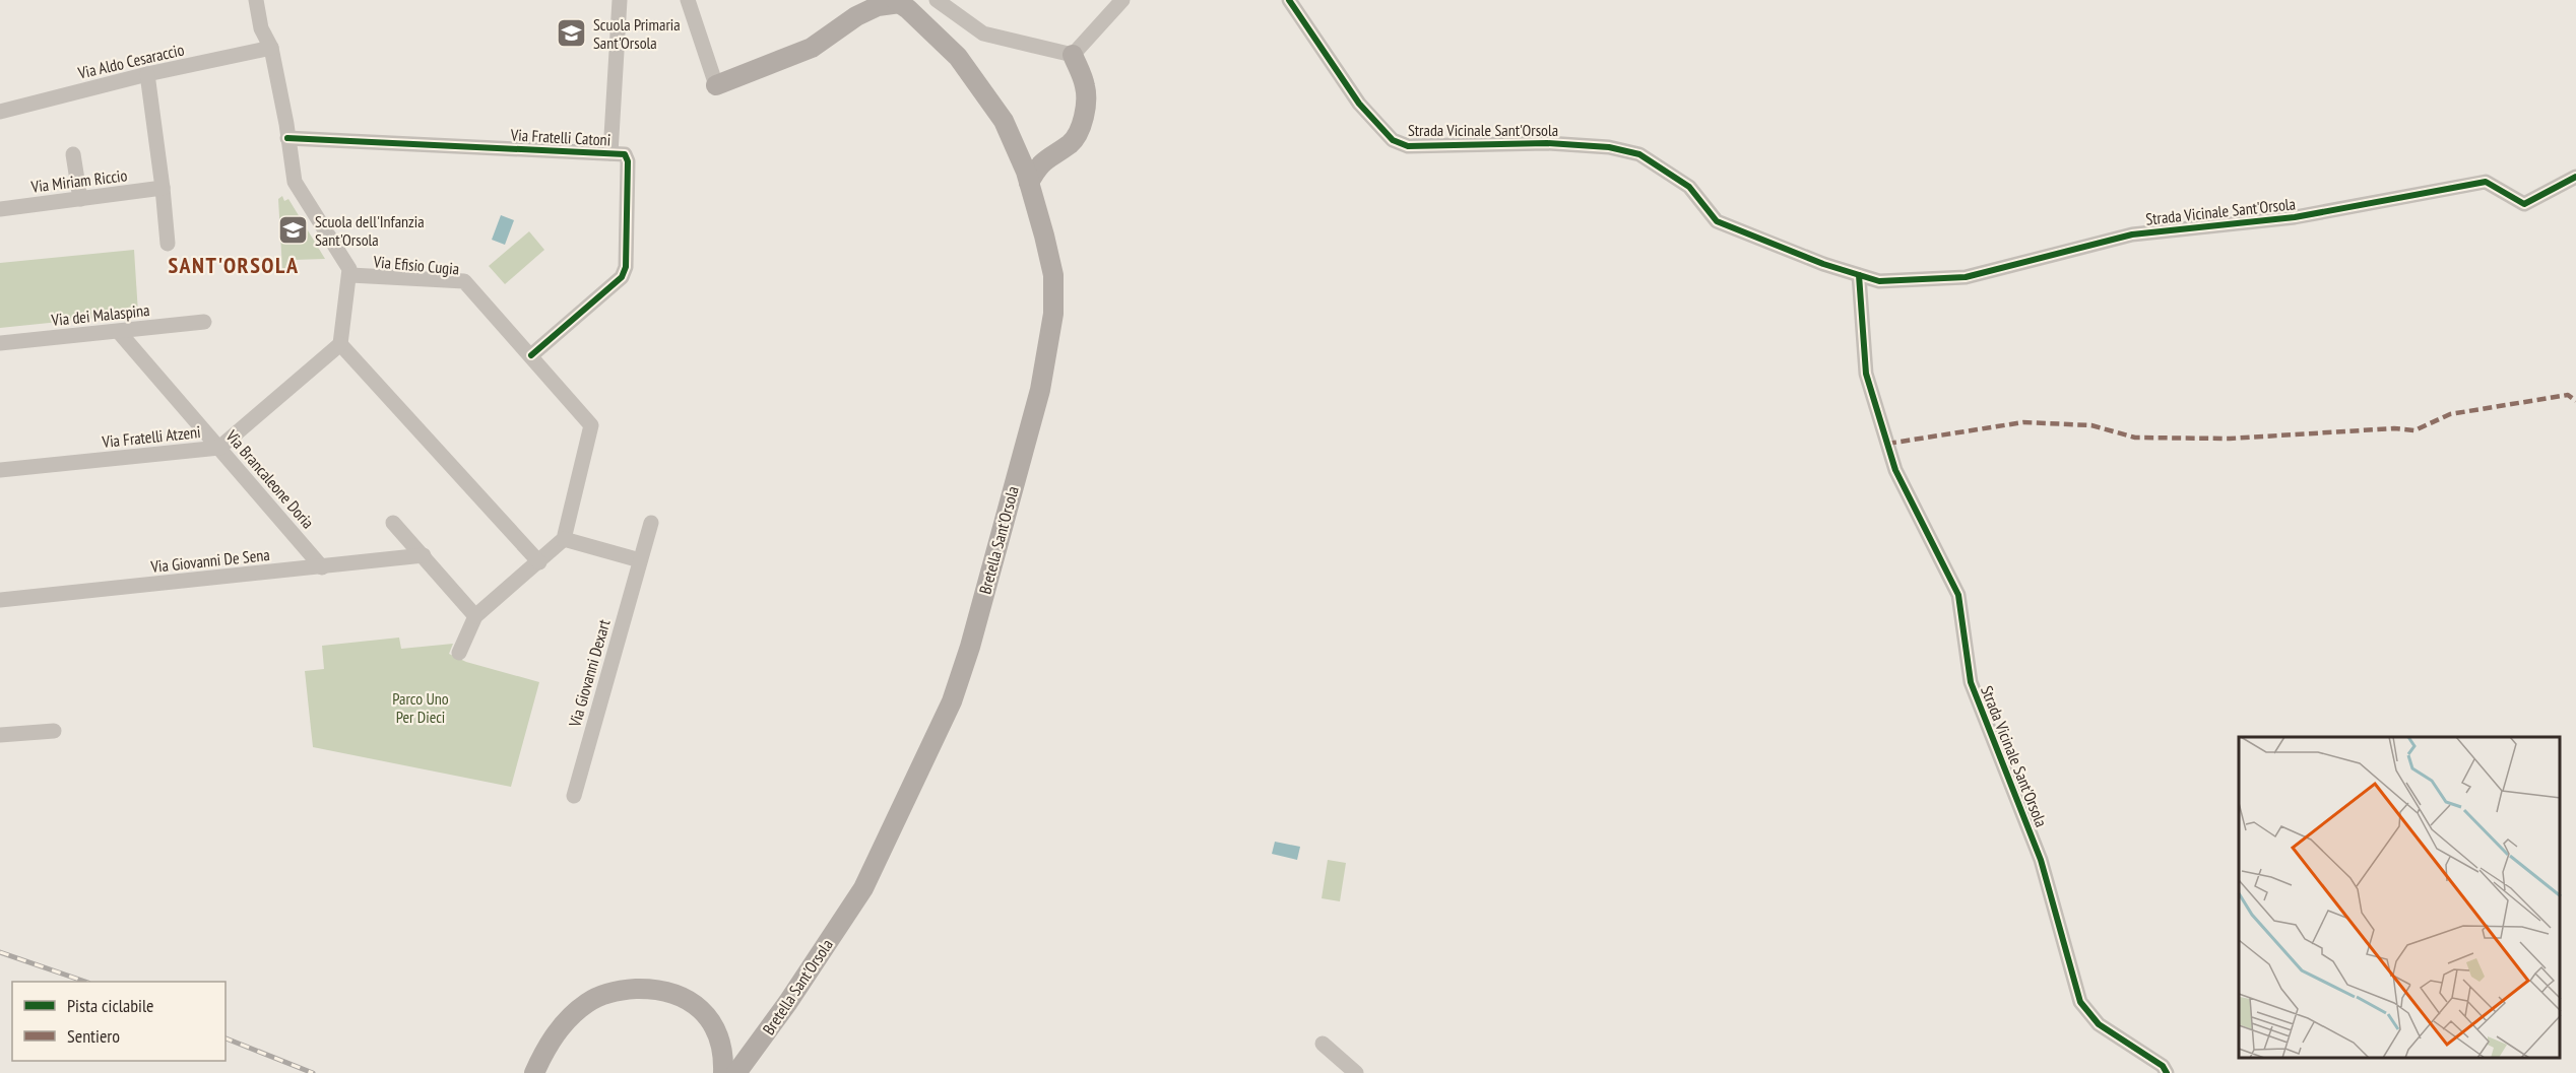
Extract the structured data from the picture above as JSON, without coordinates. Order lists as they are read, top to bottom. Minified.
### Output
{"streets":{"main road":["Bretella Sant'Orsola"],"street":["Via Aldo Cesaraccio","Strada Vicinale Sant'Orsola","Via Fratelli Catoni","Via Miriam Riccio","Via Efisio Cugia","Via dei Malaspina","Via Fratelli Atzeni","Via Brancaleone Doria","Via Giovanni De Sena","Via Giovanni Dexart"]},"crossings":[["Via Fratelli Catoni","Via Efisio Cugia"],["Via dei Malaspina","Via Brancaleone Doria"],["Via Fratelli Atzeni","Via Brancaleone Doria"],["Via Brancaleone Doria","Via Giovanni De Sena"]],"districts":["SANT'ORSOLA"],"parks":["Parco Uno Per Dieci"],"places":{"school or university":["Scuola Primaria Sant'Orsola","Scuola dell'Infanzia Sant'Orsola"]},"legend":["Pista ciclabile","Sentiero"]}
